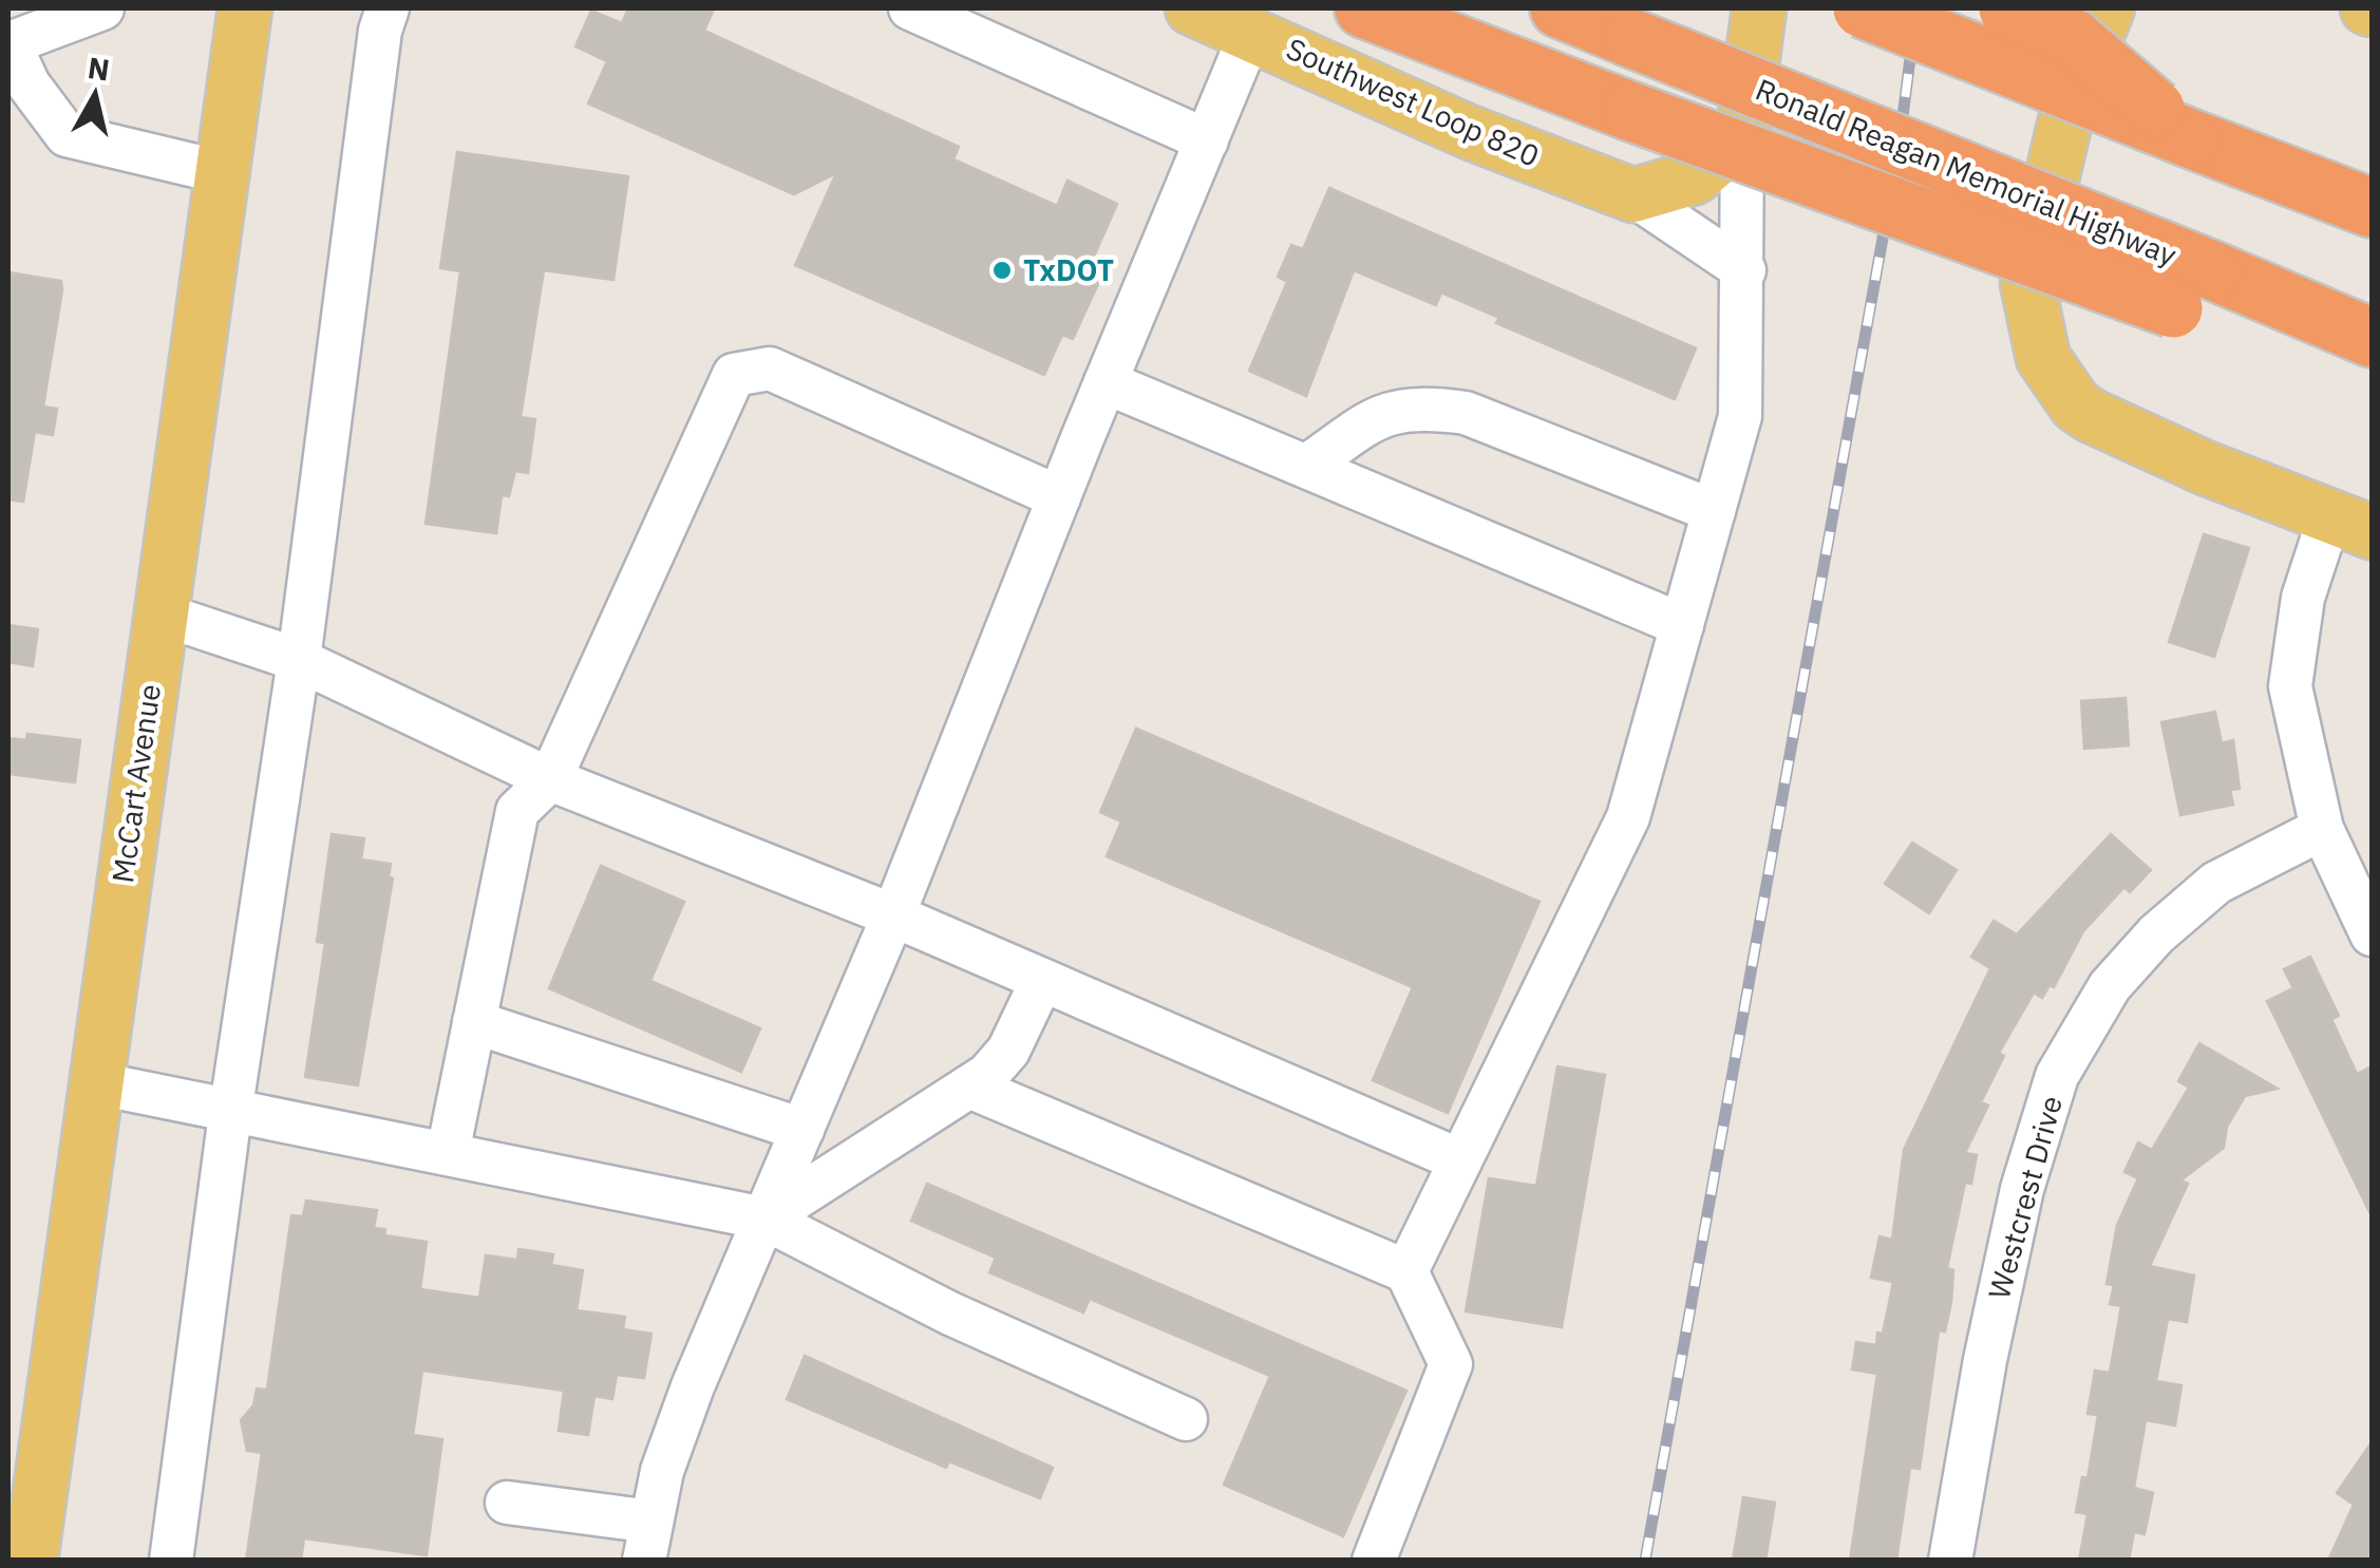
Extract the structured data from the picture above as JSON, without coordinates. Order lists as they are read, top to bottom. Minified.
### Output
{"streets":{"highway":["Ronald Reagan Memorial Highway"],"main road":["Southwest Loop 820","McCart Avenue"],"street":["Westcrest Drive"]},"places":["TxDOT"],"north":"top"}
